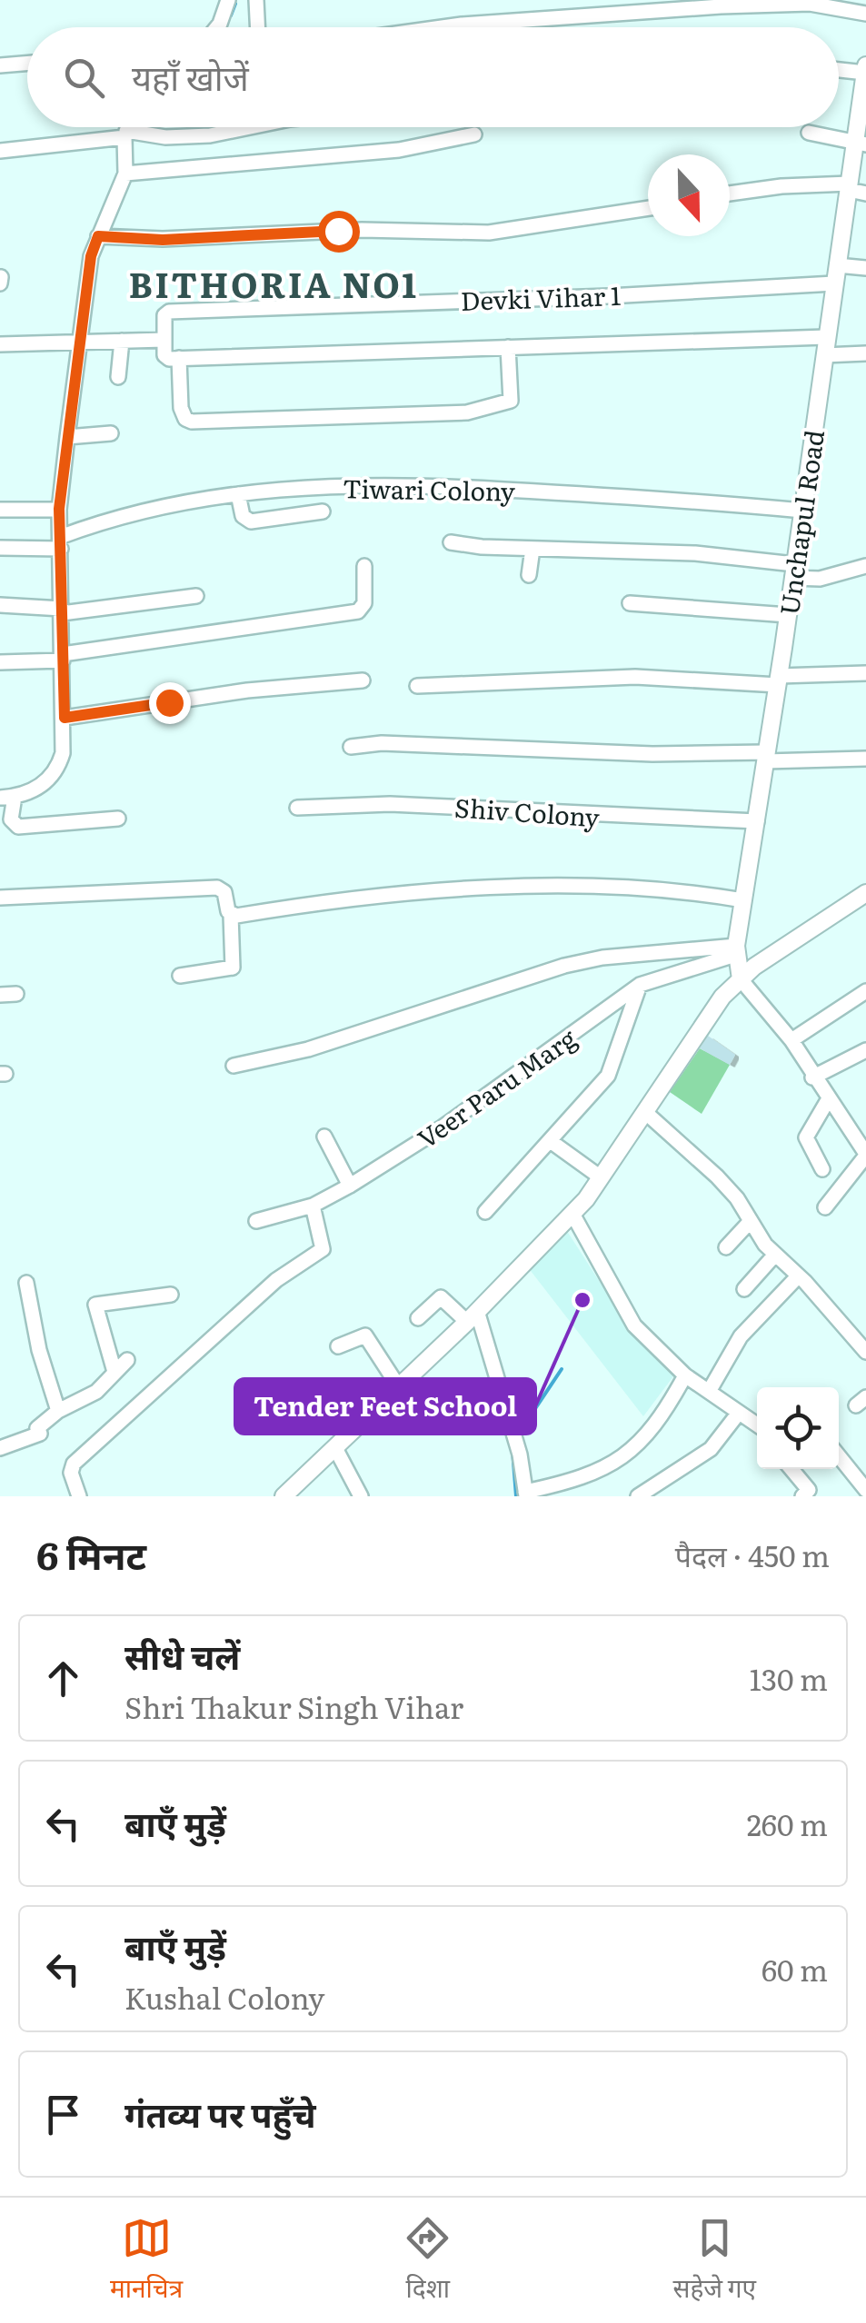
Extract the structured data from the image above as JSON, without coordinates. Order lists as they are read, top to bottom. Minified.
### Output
{"streets":{"street":["Devki Vihar 1","Tiwari Colony","Unchapul Road","Shiv Colony","Veer Paru Marg"]},"crossings":[["Devki Vihar 1","Unchapul Road"],["Tiwari Colony","Unchapul Road"],["Unchapul Road","Shiv Colony"],["Unchapul Road","Veer Paru Marg"]],"districts":["BITHORIA NO1"],"places":["Tender Feet School"],"north":"bottom","page":{"search":"यहाँ खोजें","heading":["6 मिनट","पैदल · 450 m"],"list":[["सीधे चलें","Shri Thakur Singh Vihar","130 m"],["बाएँ मुड़ें","260 m"],["बाएँ मुड़ें","Kushal Colony","60 m"],"गंतव्य पर पहुँचे"],"nav":["मानचित्र","दिशा","सहेजे गए"]}}
